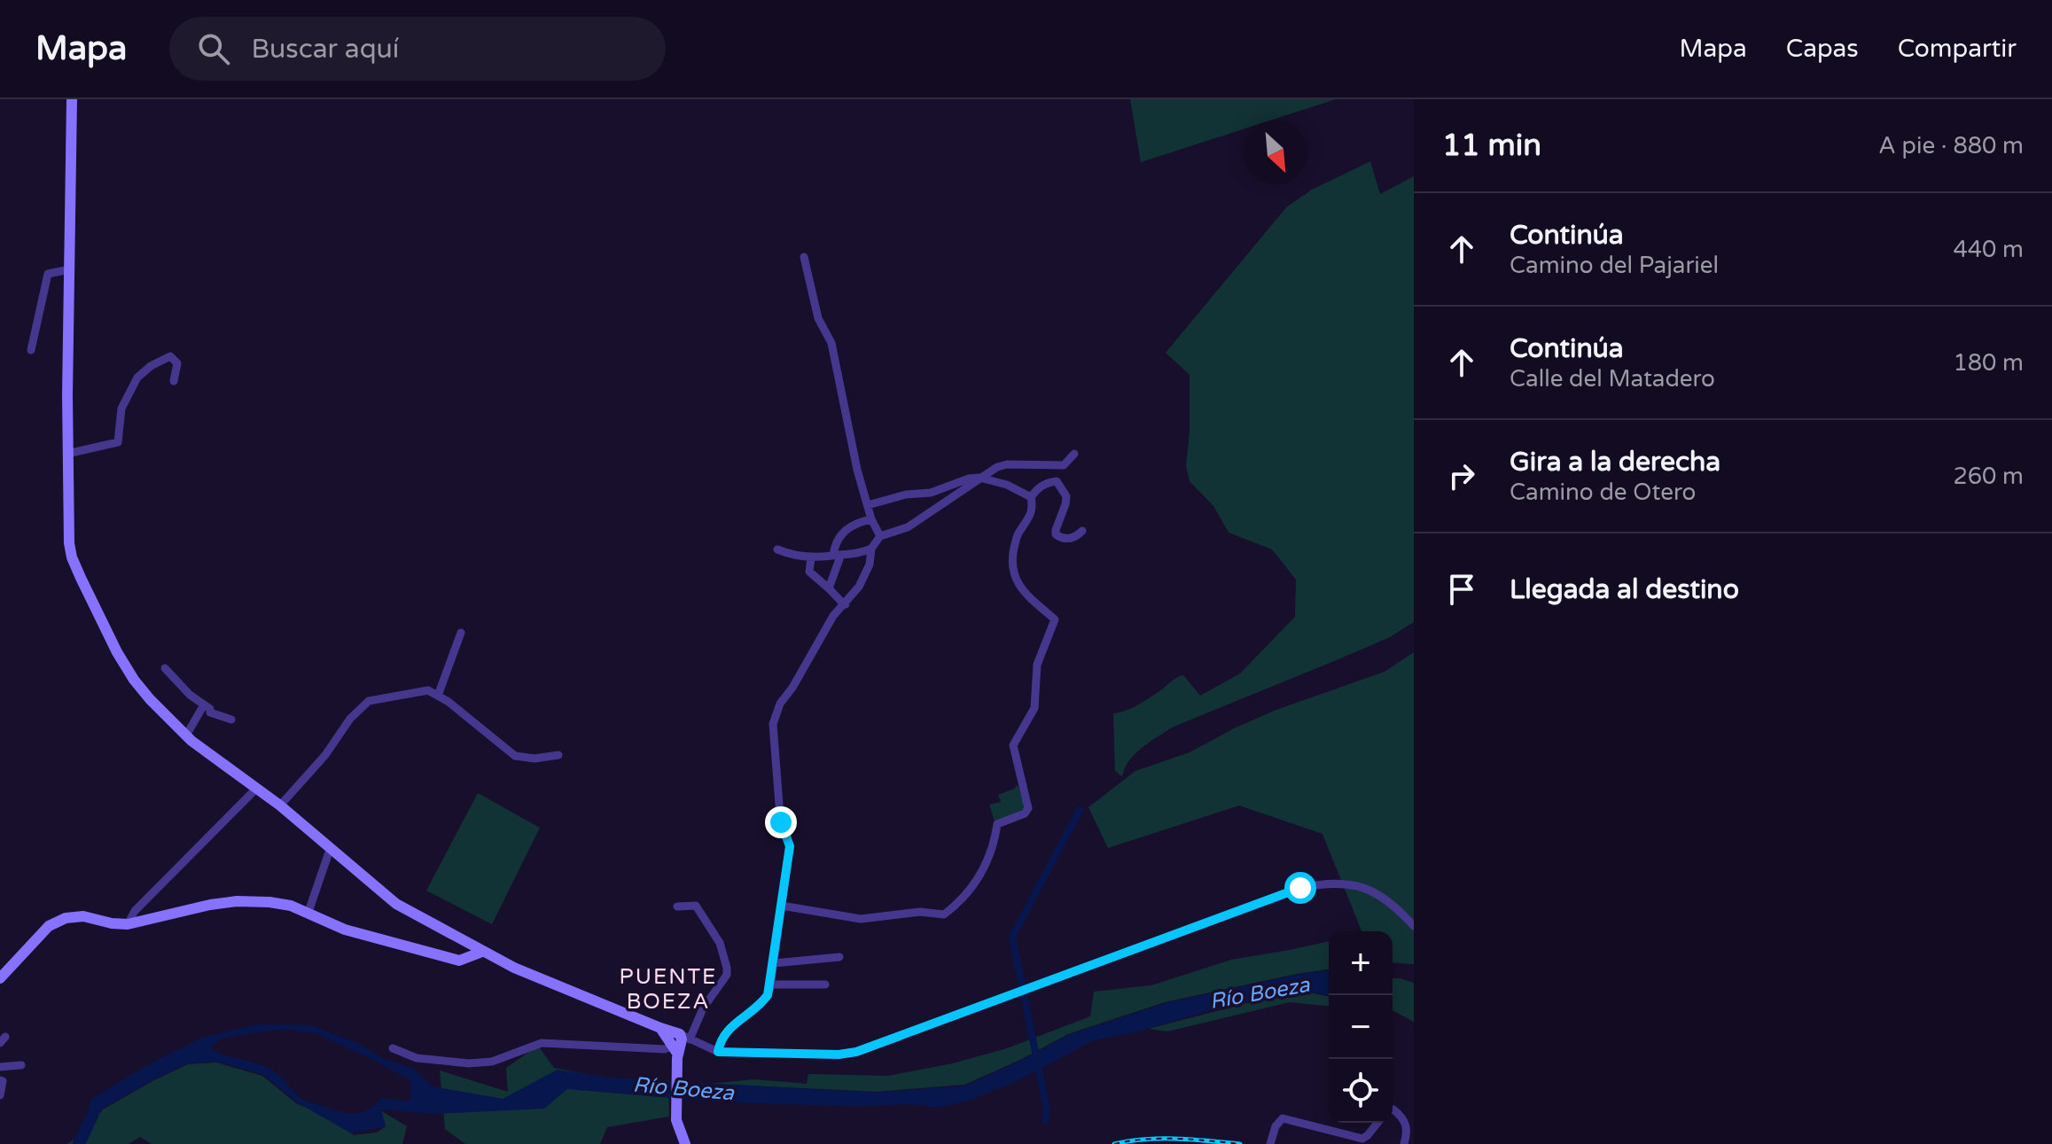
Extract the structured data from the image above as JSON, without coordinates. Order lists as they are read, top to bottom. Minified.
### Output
{"districts":["PUENTE BOEZA"],"water":["Río Boeza"],"north":"bottom right","page":{"header":"Mapa","search":"Buscar aquí","nav":["Mapa","Capas","Compartir"],"heading":["11 min","A pie · 880 m"],"list":[["Continúa","Camino del Pajariel","440 m"],["Continúa","Calle del Matadero","180 m"],["Gira a la derecha","Camino de Otero","260 m"],"Llegada al destino"],"map_buttons":["+","−"]}}
